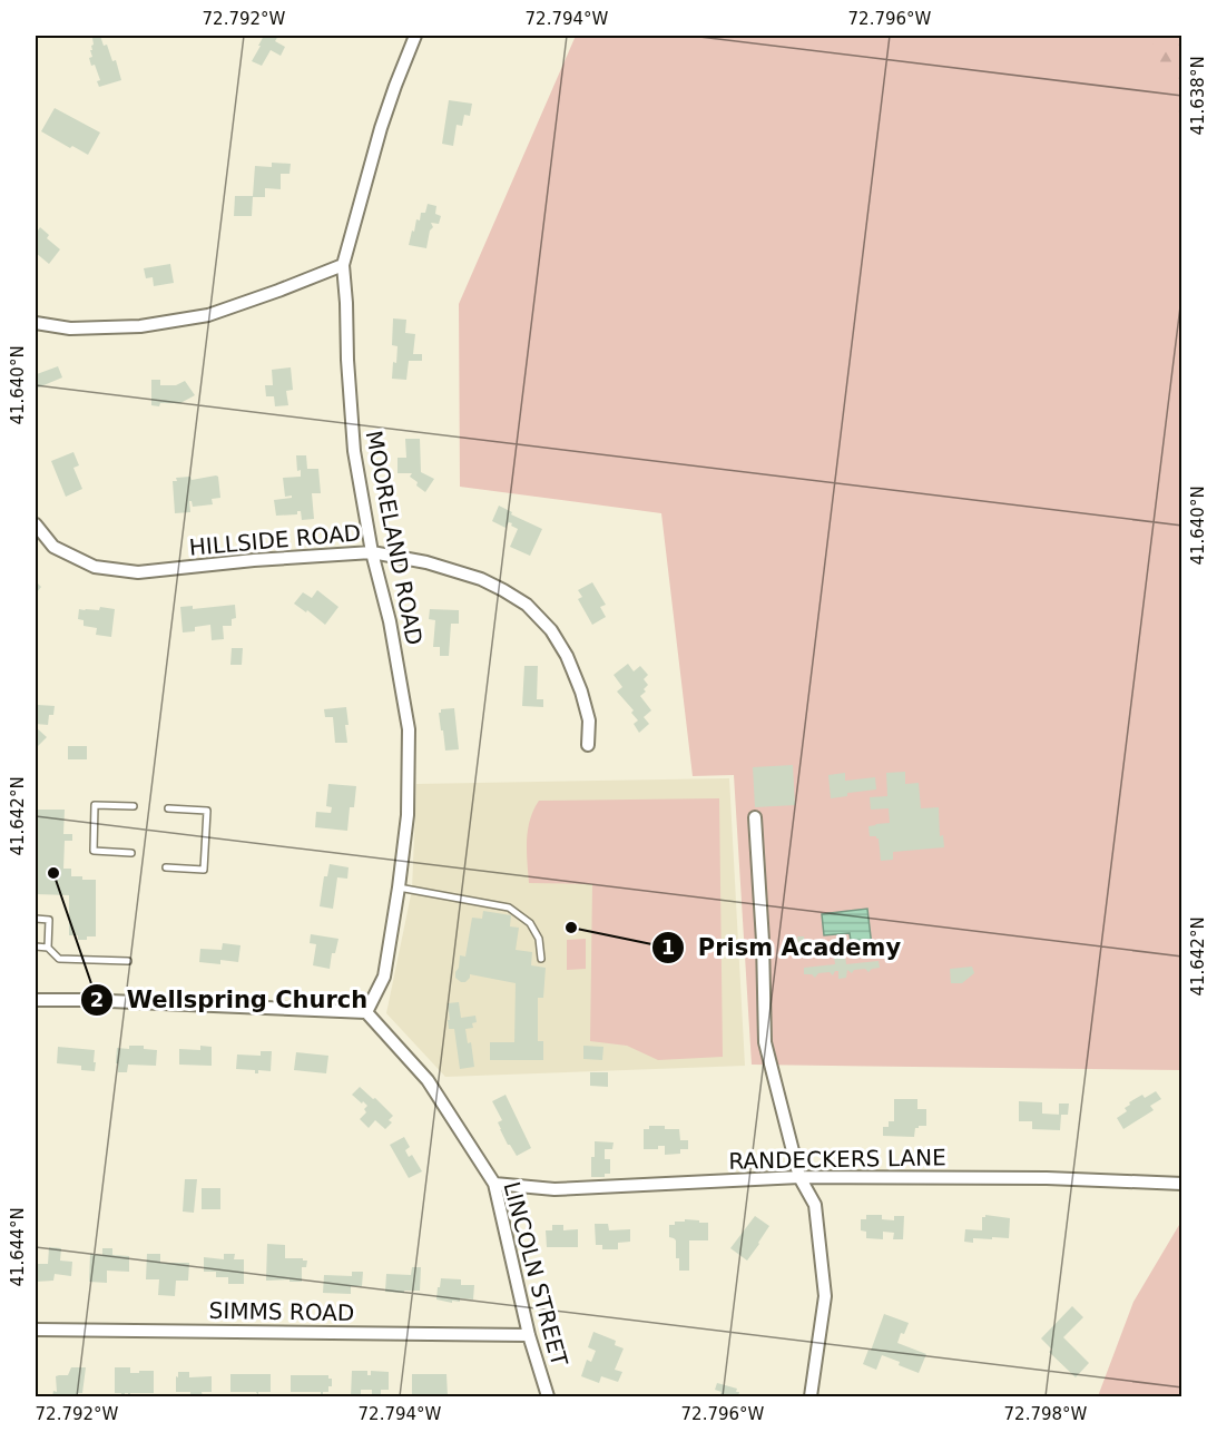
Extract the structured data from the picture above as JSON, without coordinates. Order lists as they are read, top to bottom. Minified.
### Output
{"streets":{"street":["MOORELAND ROAD","HILLSIDE ROAD","RANDECKERS LANE","LINCOLN STREET","SIMMS ROAD"]},"crossings":[["MOORELAND ROAD","HILLSIDE ROAD"],["MOORELAND ROAD","LINCOLN STREET"],["RANDECKERS LANE","LINCOLN STREET"],["LINCOLN STREET","SIMMS ROAD"]],"places":["Wellspring Church","Prism Academy"],"coordinates":["72.792°W","72.794°W","72.796°W","41.638°N","41.640°N","41.642°N","41.644°N","72.798°W"]}
